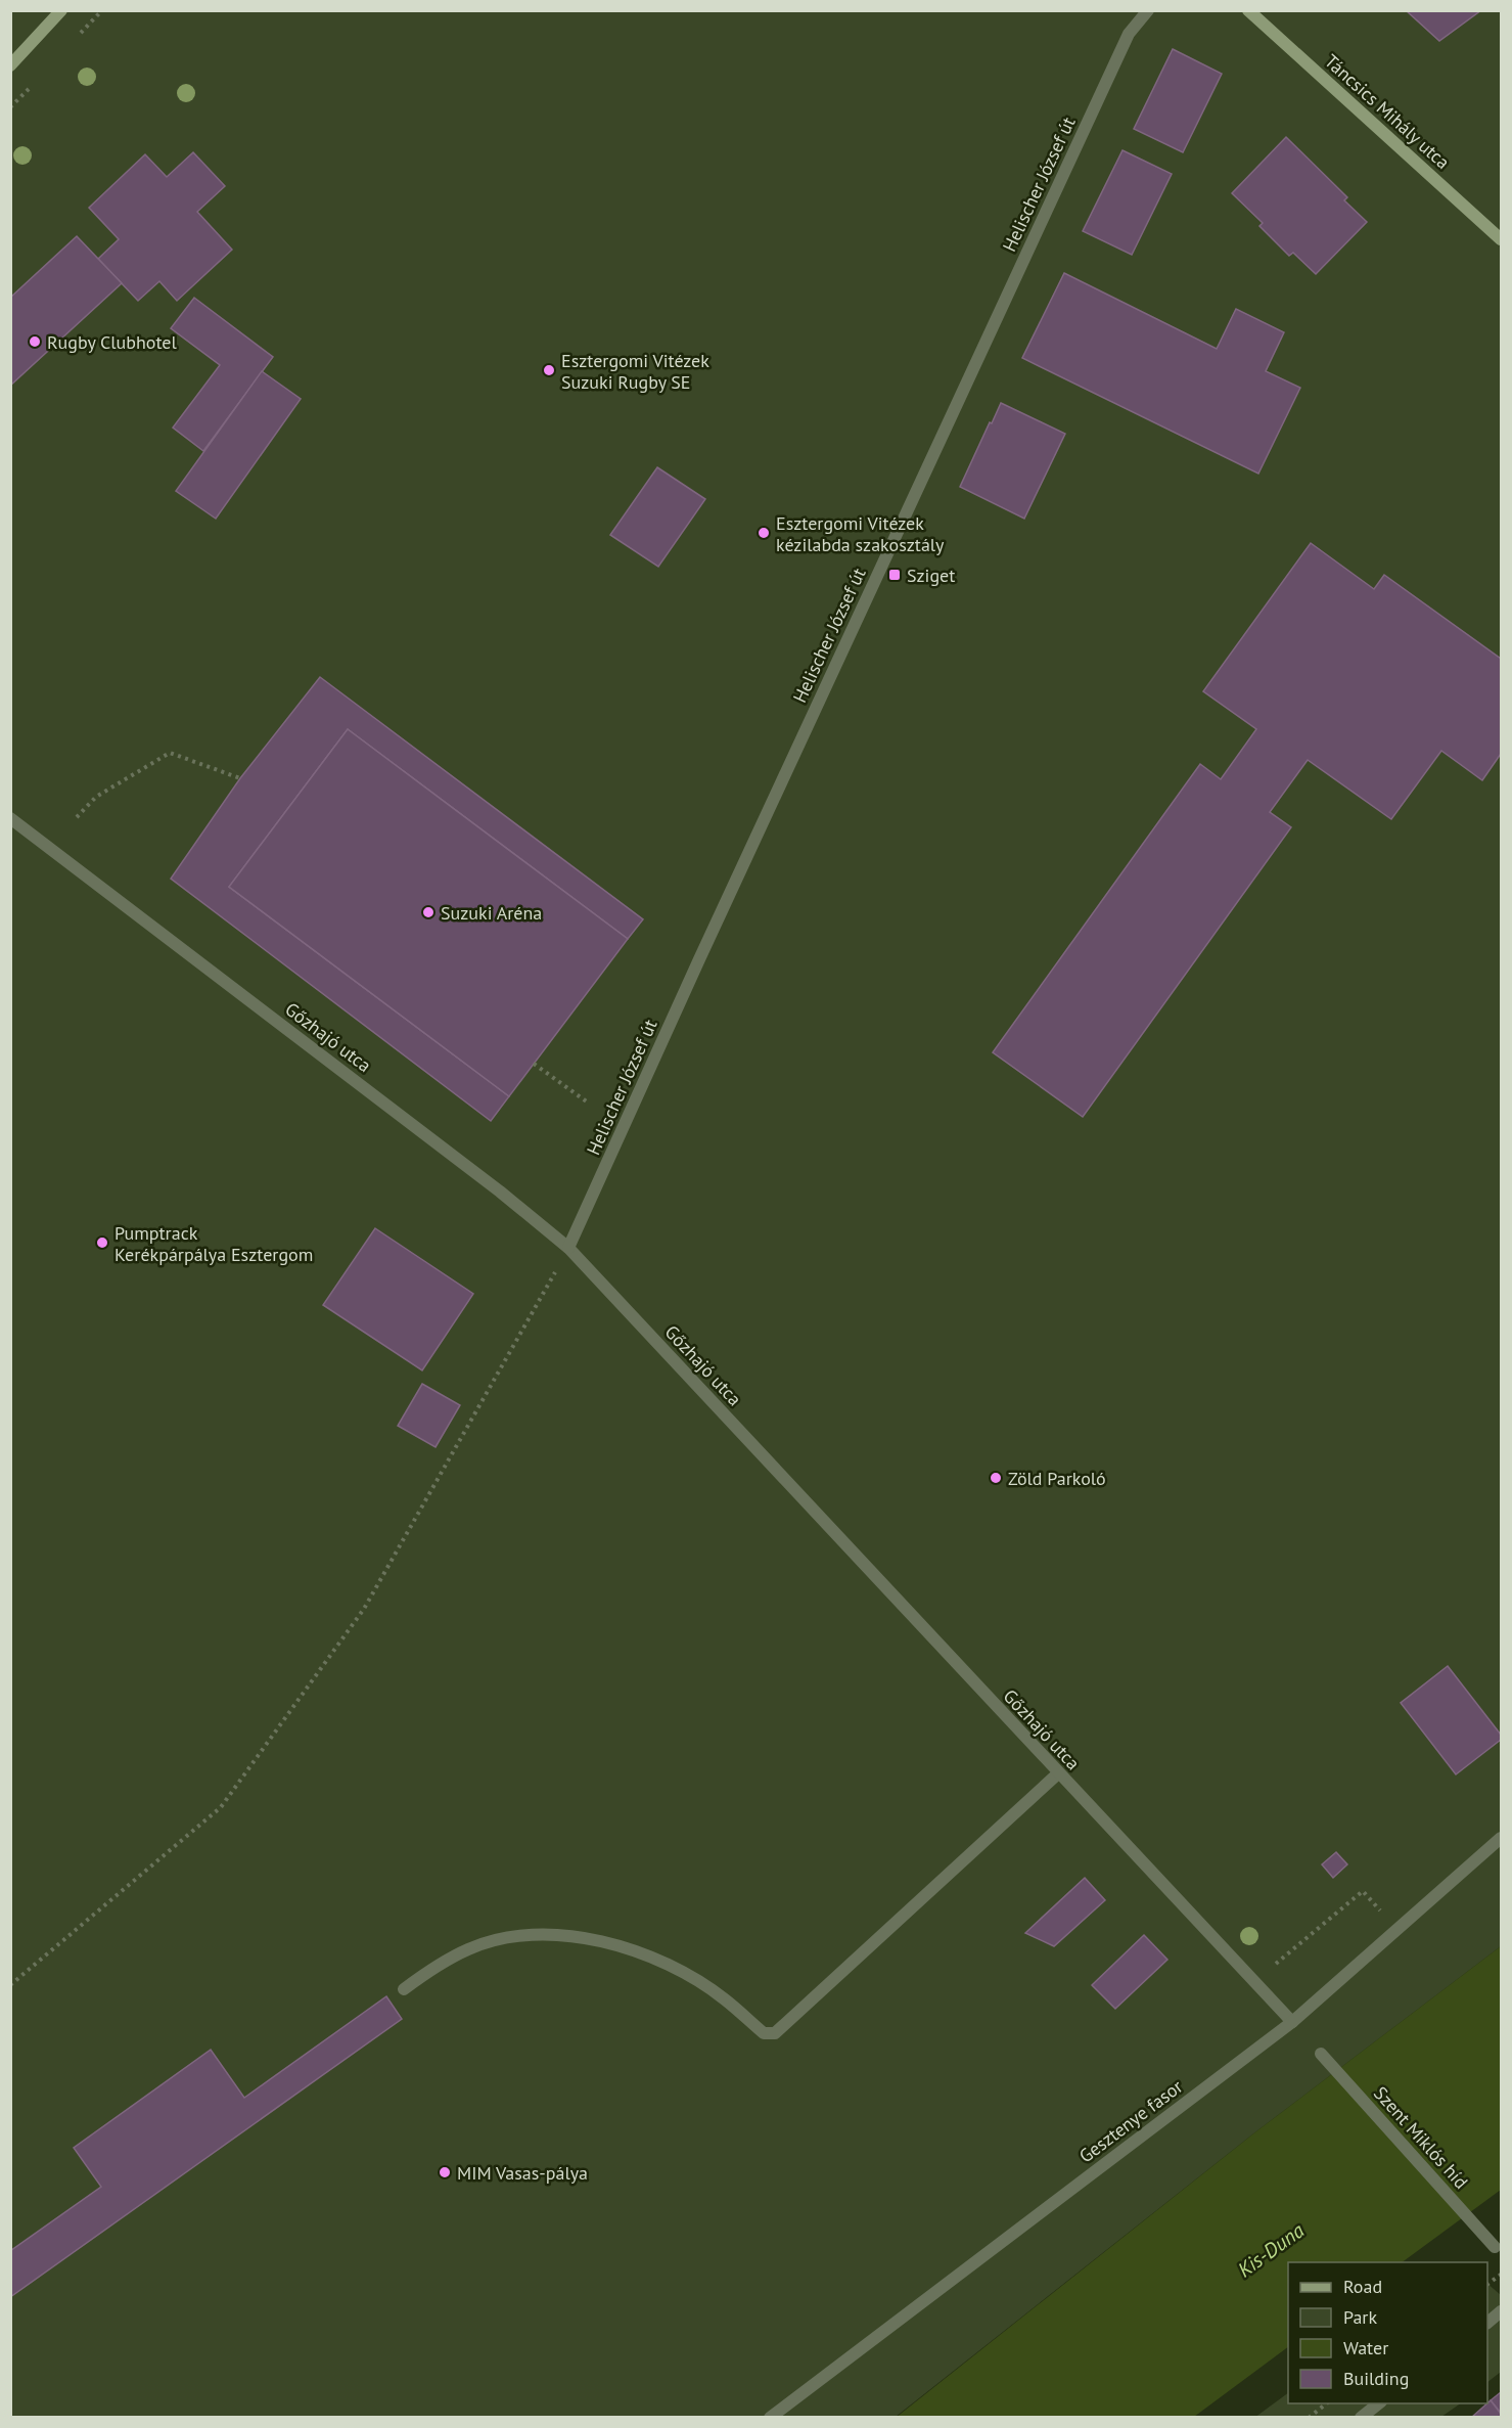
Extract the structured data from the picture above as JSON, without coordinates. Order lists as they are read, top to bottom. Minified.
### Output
{"streets":{"street":["Táncsics Mihály utca","Helischer József út","Gőzhajó utca","Gesztenye fasor","Szent Miklós híd"]},"crossings":[["Helischer József út","Gőzhajó utca"],["Gőzhajó utca","Gesztenye fasor"]],"water":["Kis-Duna"],"places":{"other":["Rugby Clubhotel","Esztergomi Vitézek Suzuki Rugby SE","Esztergomi Vitézek kézilabda szakosztály","Suzuki Aréna","Pumptrack Kerékpárpálya Esztergom","Zöld Parkoló","MIM Vasas-pálya"],"transit":["Sziget"]},"legend":["Road","Park","Water","Building"]}
